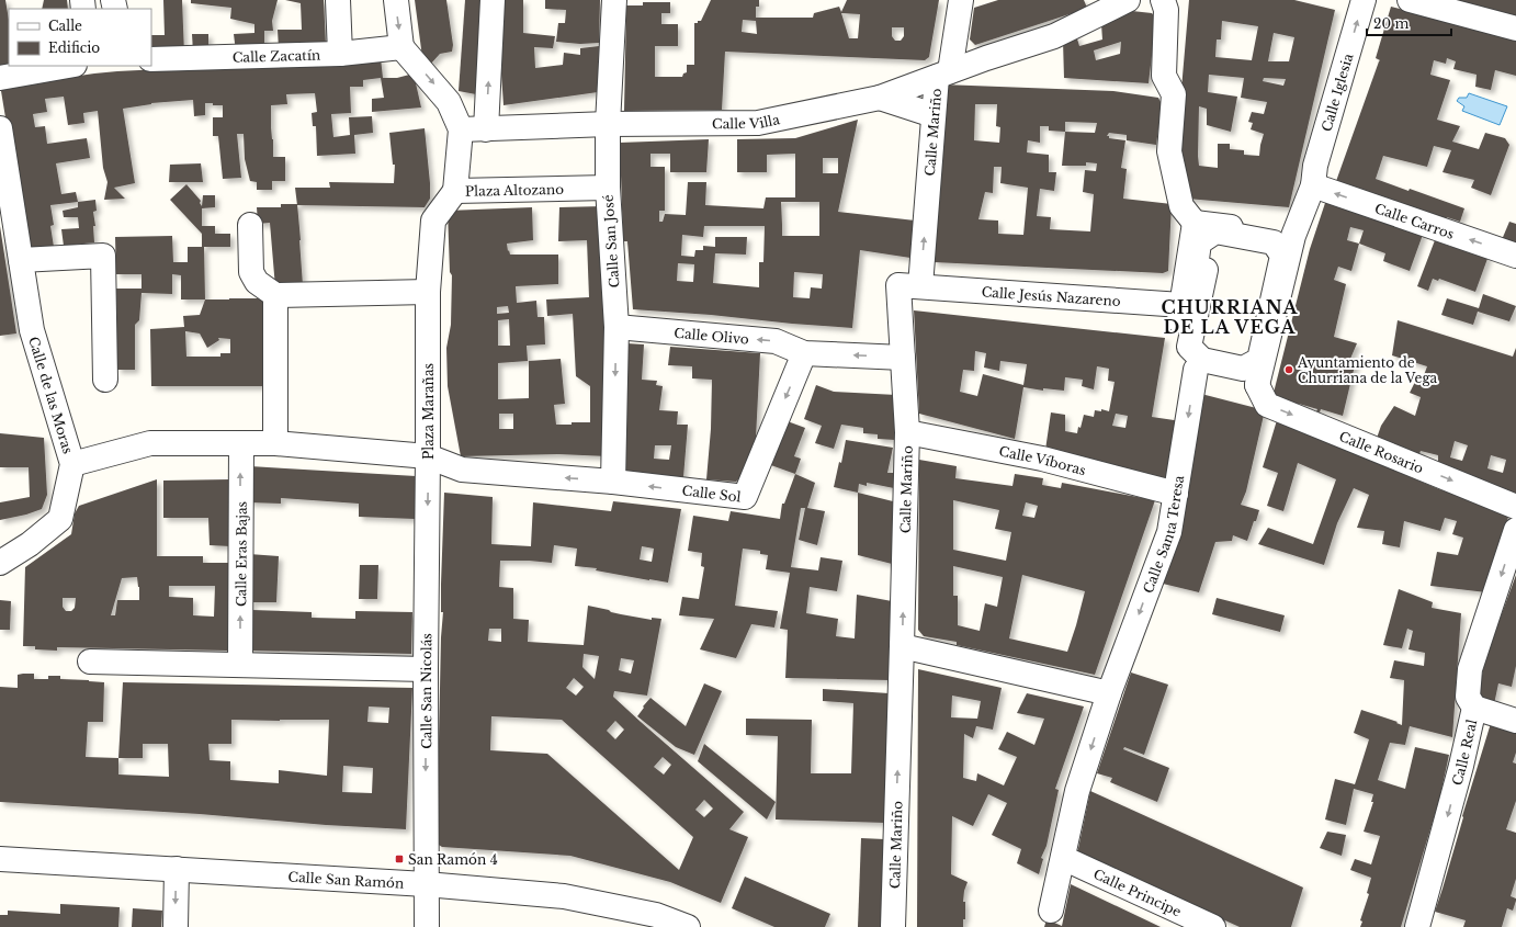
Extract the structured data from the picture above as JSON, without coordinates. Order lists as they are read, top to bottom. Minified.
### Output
{"streets":{"street":["Calle Zacatín","Calle Iglesia","Calle Villa","Calle Mariño","Plaza Altozano","Calle Carros","Calle San José","Calle Jesús Nazareno","Calle Olivo","Calle de las Moras","Plaza Marañas","Calle Rosario","Calle Víboras","Calle Sol","Calle Santa Teresa","Calle Eras Bajas","Calle San Nicolás","Calle Real","Calle San Ramón","Calle Principe"]},"crossings":[["Calle Zacatín","Plaza Altozano"],["Calle Iglesia","Calle Carros"],["Calle Iglesia","Calle Rosario"],["Calle Villa","Calle Mariño"],["Calle Villa","Calle San José"],["Calle Mariño","Calle Jesús Nazareno"],["Calle Mariño","Calle Víboras"],["Plaza Altozano","Calle San José"],["Plaza Altozano","Plaza Marañas"],["Calle San José","Calle Olivo"],["Calle San José","Calle Sol"],["Calle Olivo","Calle Sol"],["Calle de las Moras","Plaza Marañas"],["Calle de las Moras","Calle Eras Bajas"],["Plaza Marañas","Calle Sol"],["Plaza Marañas","Calle Eras Bajas"],["Plaza Marañas","Calle San Nicolás"],["Calle Víboras","Calle Santa Teresa"],["Calle Sol","Calle San Nicolás"],["Calle Santa Teresa","Calle Principe"],["Calle San Nicolás","Calle San Ramón"]],"one_way":["Calle Iglesia","Calle Mariño","Calle Olivo","Calle Rosario","Calle Sol","Calle Santa Teresa","Calle Eras Bajas","Calle San Nicolás","Calle Real"],"districts":["CHURRIANA DE LA VEGA"],"places":{"other":["Ayuntamiento de Churriana de la Vega"],"transit":["San Ramón 4"]},"legend":["Calle","Edificio"],"scale_bar":"20 m"}
